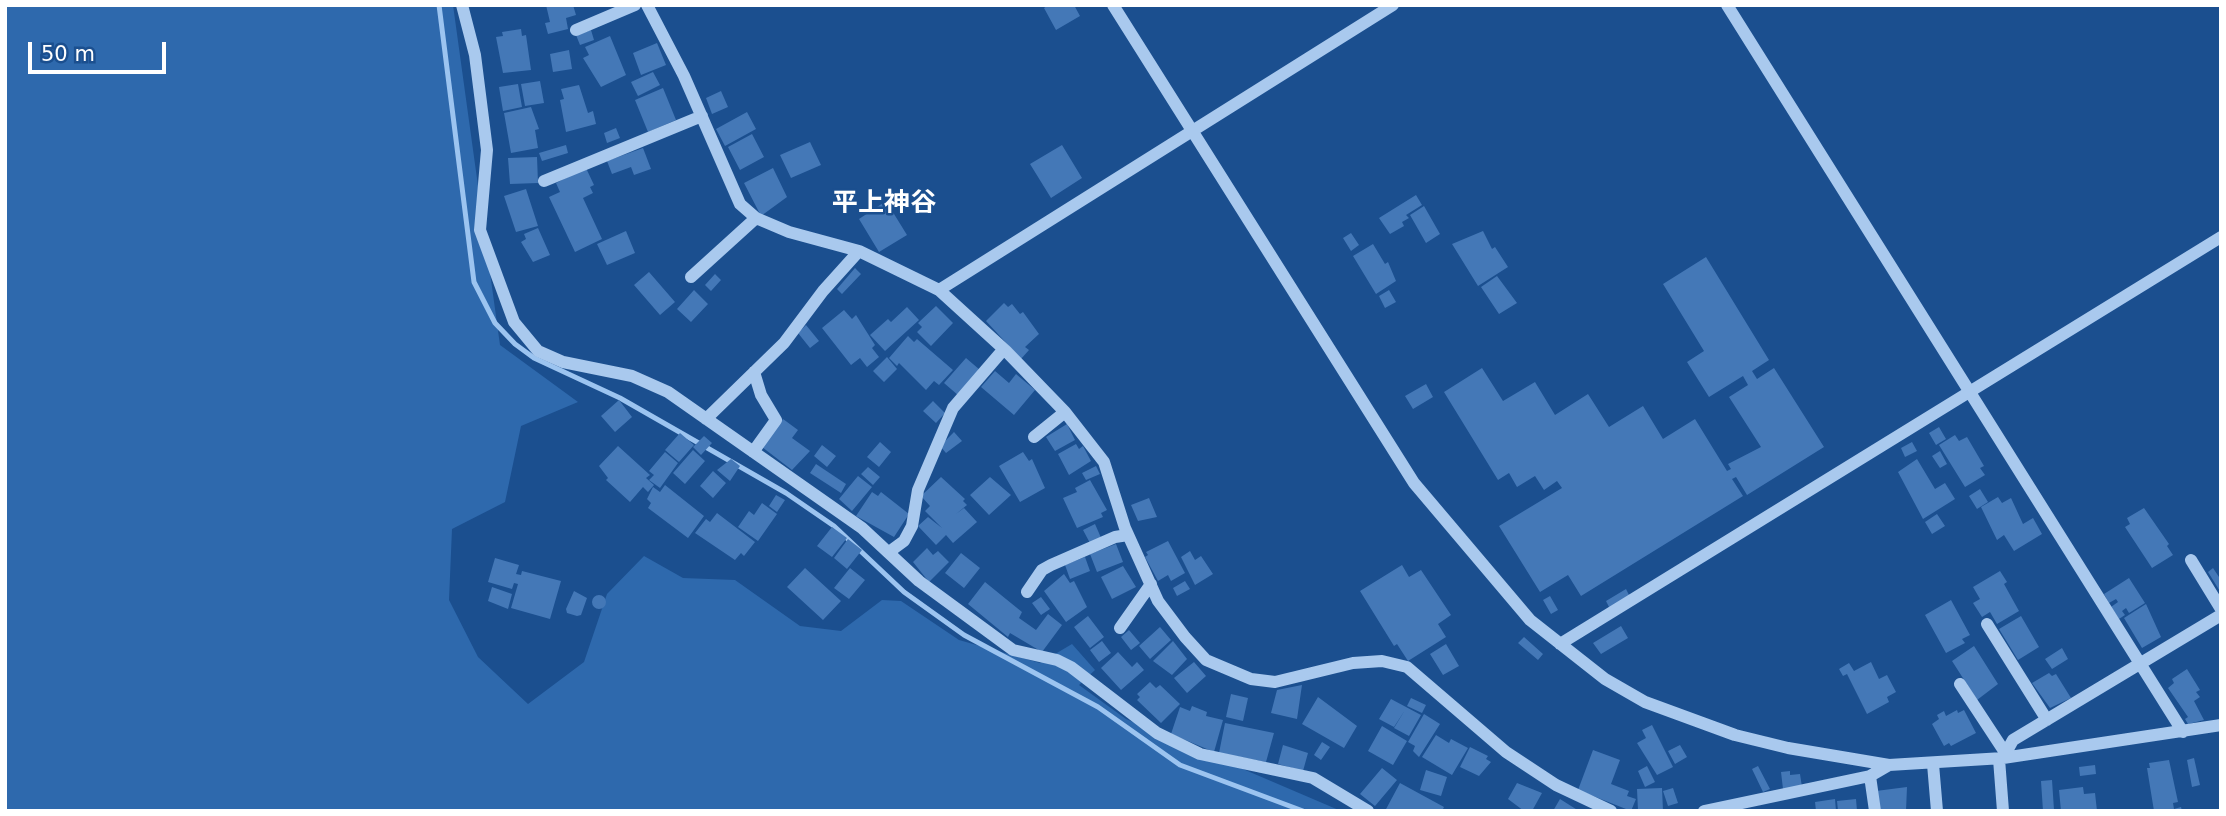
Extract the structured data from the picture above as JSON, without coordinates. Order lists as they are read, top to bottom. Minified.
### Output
{"districts":["平上神谷"],"scale_bar":"50 m"}
